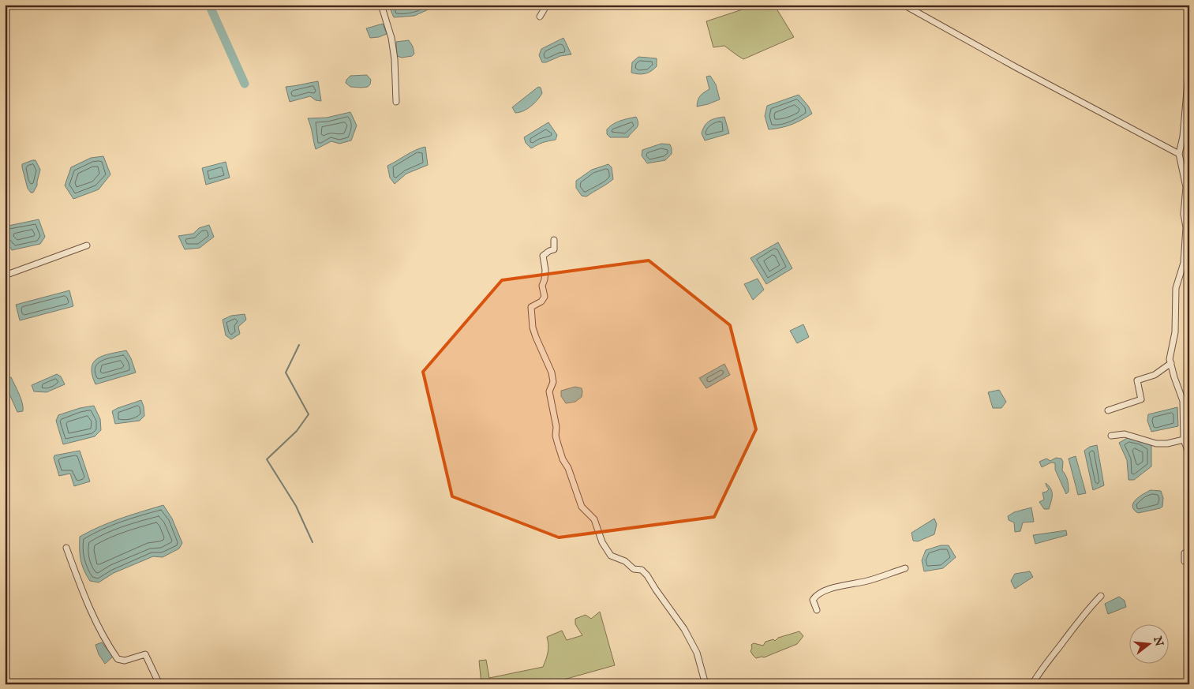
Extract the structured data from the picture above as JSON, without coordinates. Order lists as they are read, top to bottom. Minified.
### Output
{"north":"right"}
